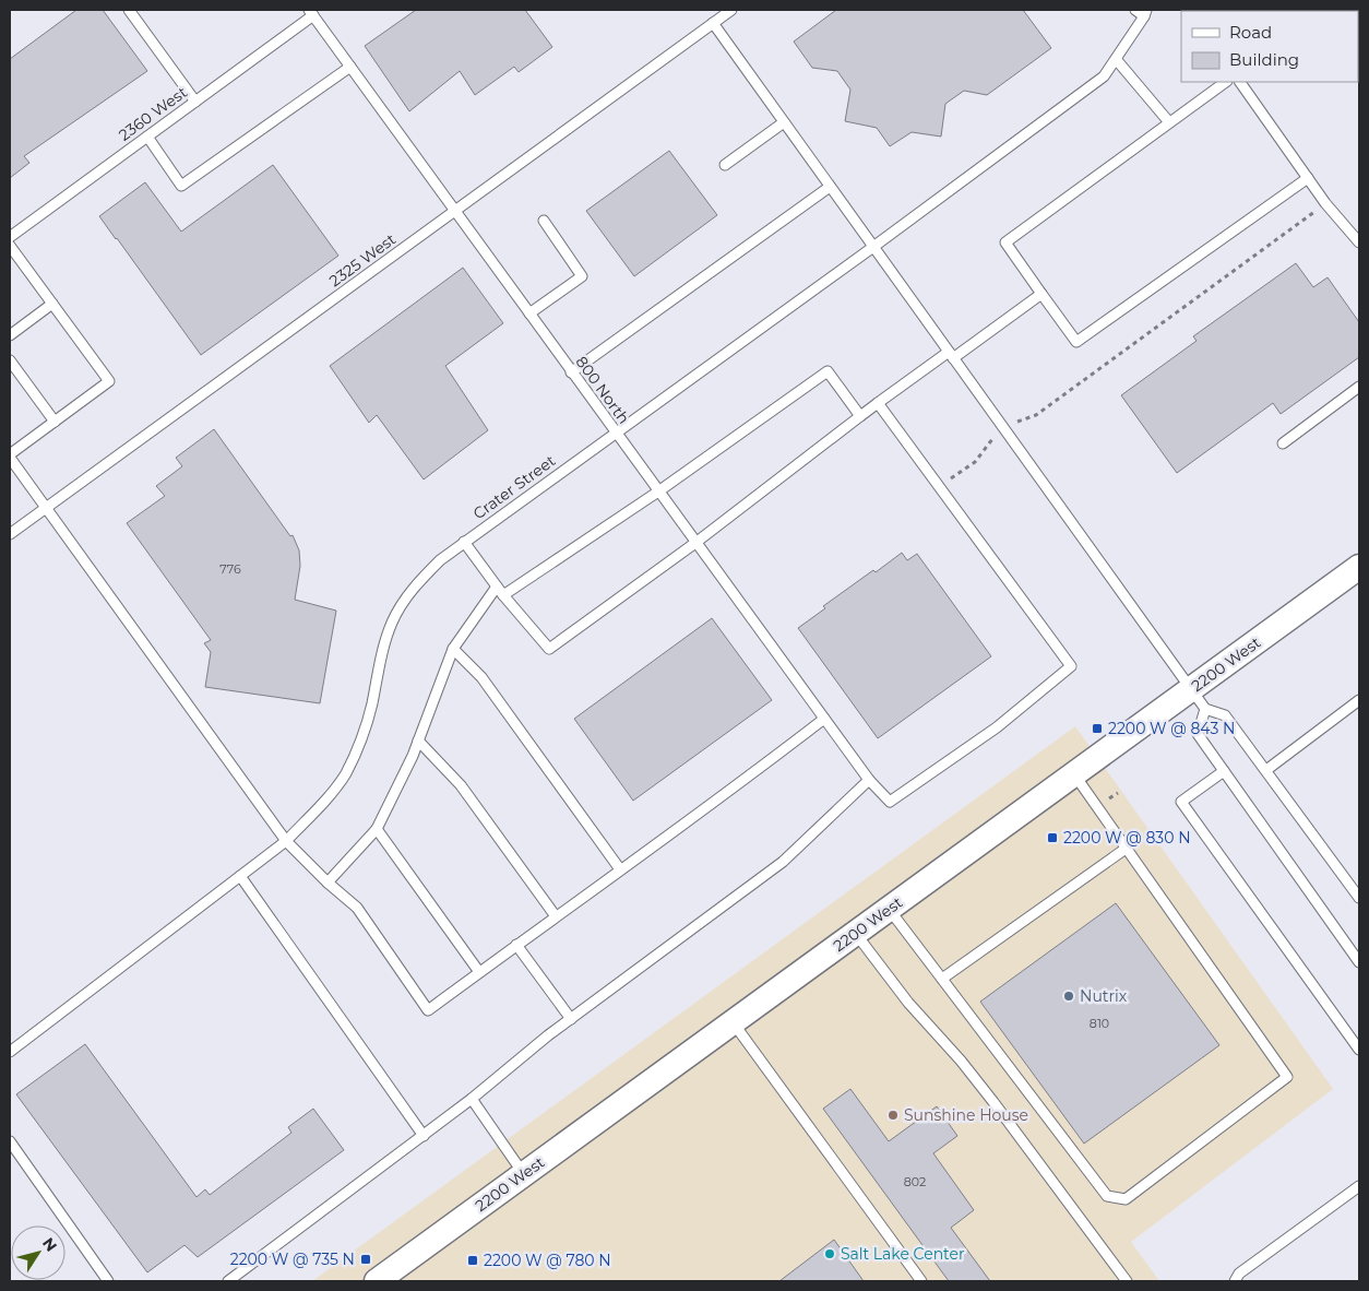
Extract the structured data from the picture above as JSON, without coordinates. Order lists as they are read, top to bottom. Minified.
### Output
{"streets":{"street":["2200 West"],"lane":["2360 West","2325 West","800 North","Crater Street"]},"crossings":[["2360 West","800 North"],["2325 West","800 North"],["800 North","Crater Street"]],"places":{"transit":["2200 W @ 843 N","2200 W @ 830 N","2200 W @ 735 N","2200 W @ 780 N"],"other":["Nutrix","Sunshine House","Salt Lake Center"]},"house_numbers":["776","810","802"],"legend":["Road","Building"],"north":"top right"}
